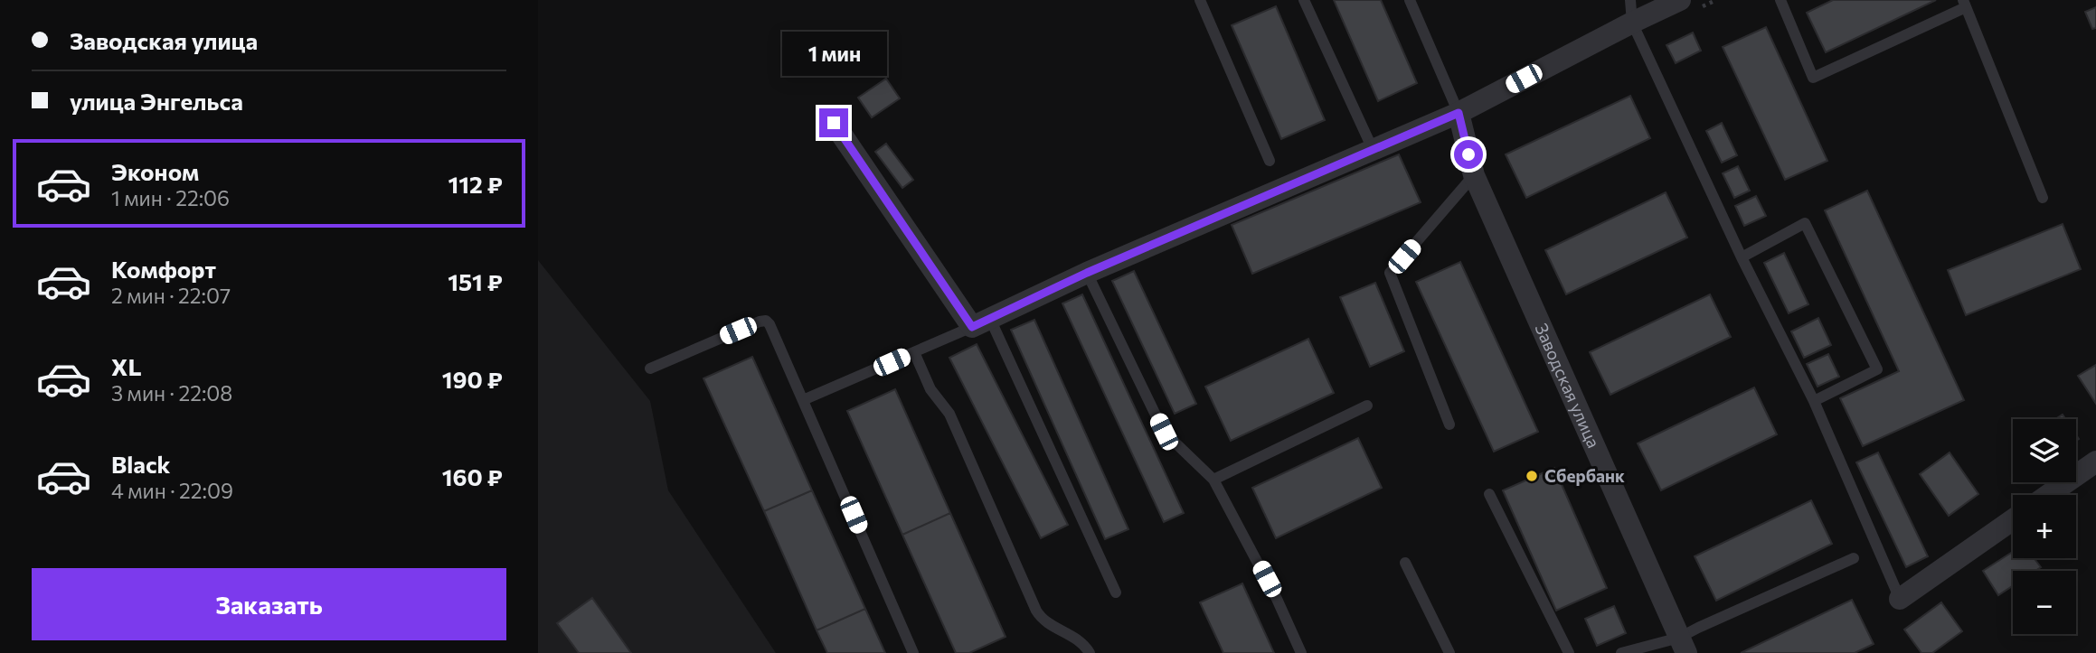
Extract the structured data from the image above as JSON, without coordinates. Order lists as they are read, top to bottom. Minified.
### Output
{"streets":{"street":["Заводская улица"]},"places":["Сбербанк"],"page":{"banner":["Заводская улица","улица Энгельса"],"bubble":"1 мин","list":[{"name":"Эконом","note":"1 мин · 22:06","value":"112 ₽"},{"name":"Комфорт","note":"2 мин · 22:07","value":"151 ₽"},{"name":"XL","note":"3 мин · 22:08","value":"190 ₽"},{"name":"Black","note":"4 мин · 22:09","value":"160 ₽"}],"map_buttons":["+","−"],"buttons":"Заказать"}}
